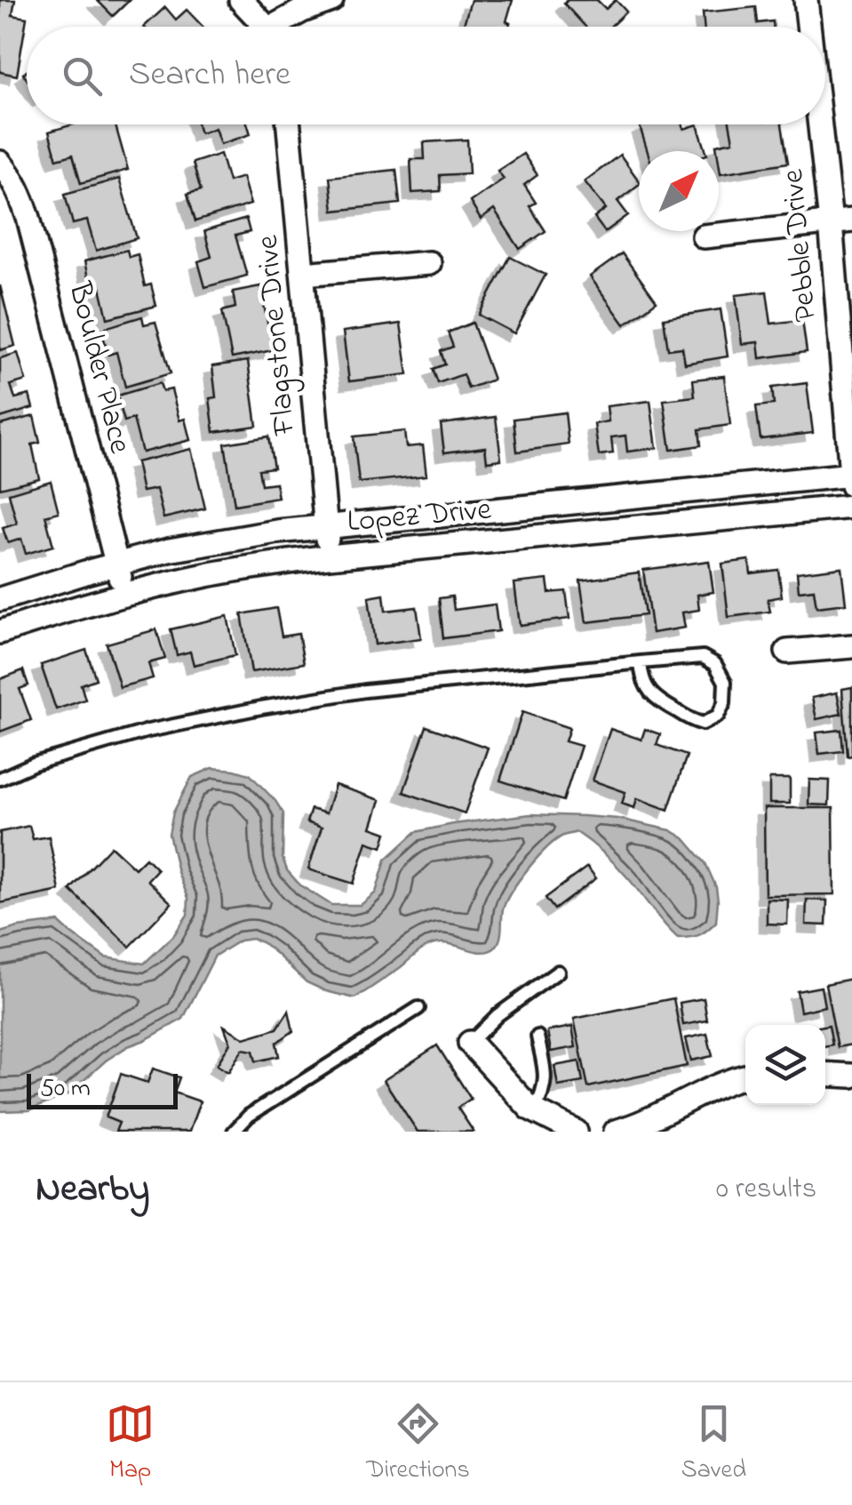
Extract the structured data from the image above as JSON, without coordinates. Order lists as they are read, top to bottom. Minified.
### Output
{"streets":{"street":["Pebble Drive","Flagstone Drive","Boulder Place","Lopez Drive"]},"crossings":[["Pebble Drive","Lopez Drive"],["Flagstone Drive","Lopez Drive"],["Boulder Place","Lopez Drive"]],"scale_bar":"50 m","north":"top right","page":{"search":"Search here","scale":"50 m","heading":["Nearby","0 results"],"nav":["Map","Directions","Saved"]}}
